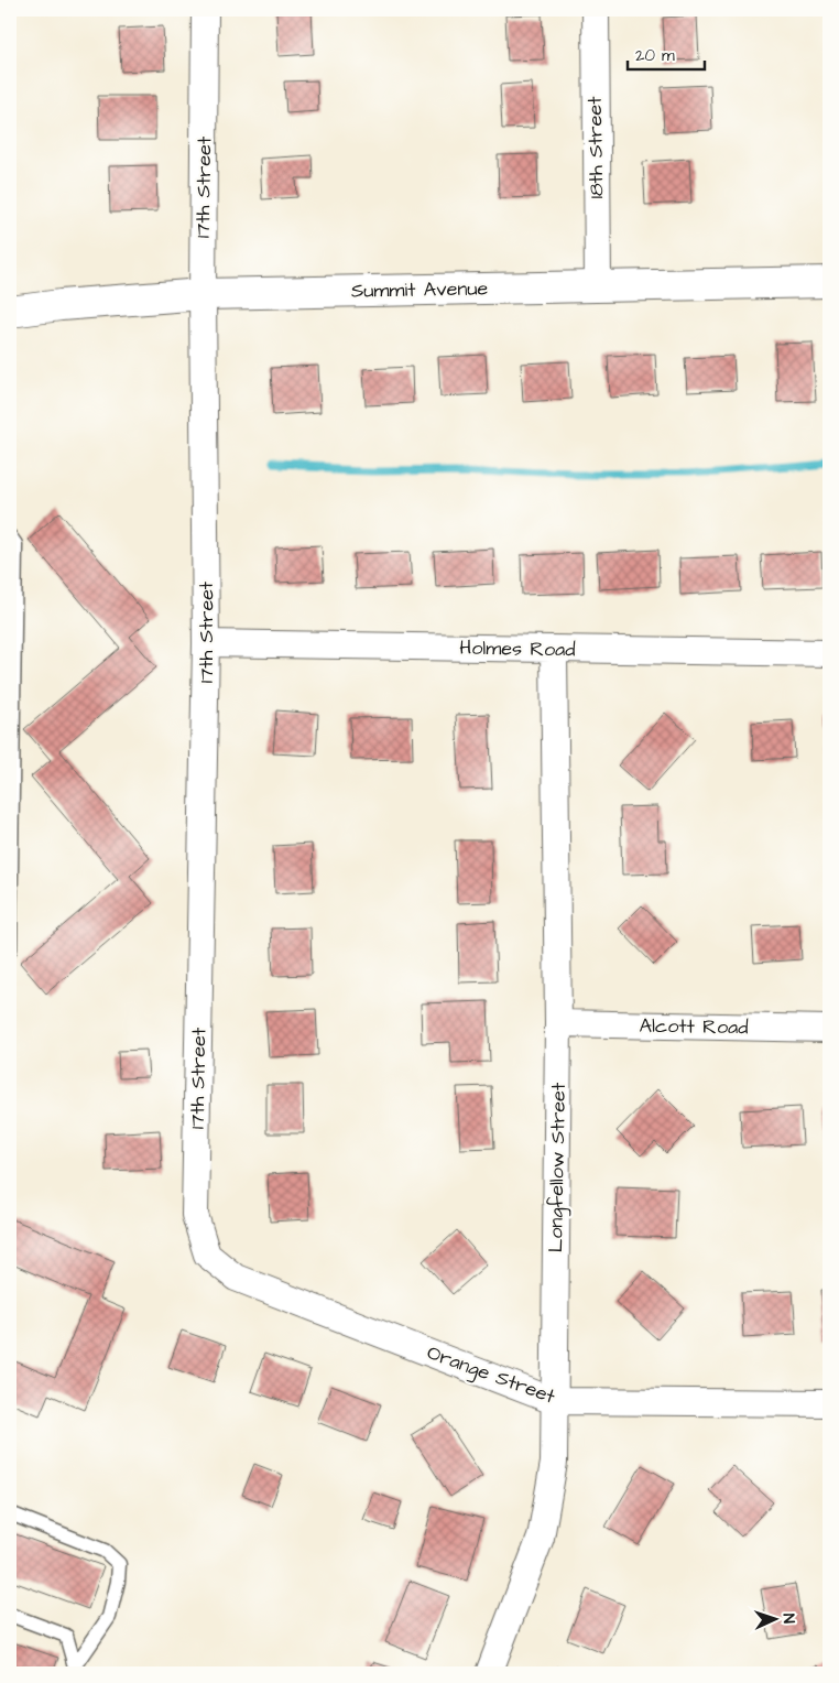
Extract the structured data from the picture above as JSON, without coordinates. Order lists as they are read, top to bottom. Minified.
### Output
{"streets":{"main road":["Summit Avenue"],"street":["18th Street","17th Street","Holmes Road","Alcott Road","Longfellow Street","Orange Street"]},"crossings":[["18th Street","Summit Avenue"],["17th Street","Summit Avenue"],["17th Street","Holmes Road"],["17th Street","Orange Street"],["Holmes Road","Longfellow Street"],["Alcott Road","Longfellow Street"],["Longfellow Street","Orange Street"]],"scale_bar":"20 m","north":"right"}
